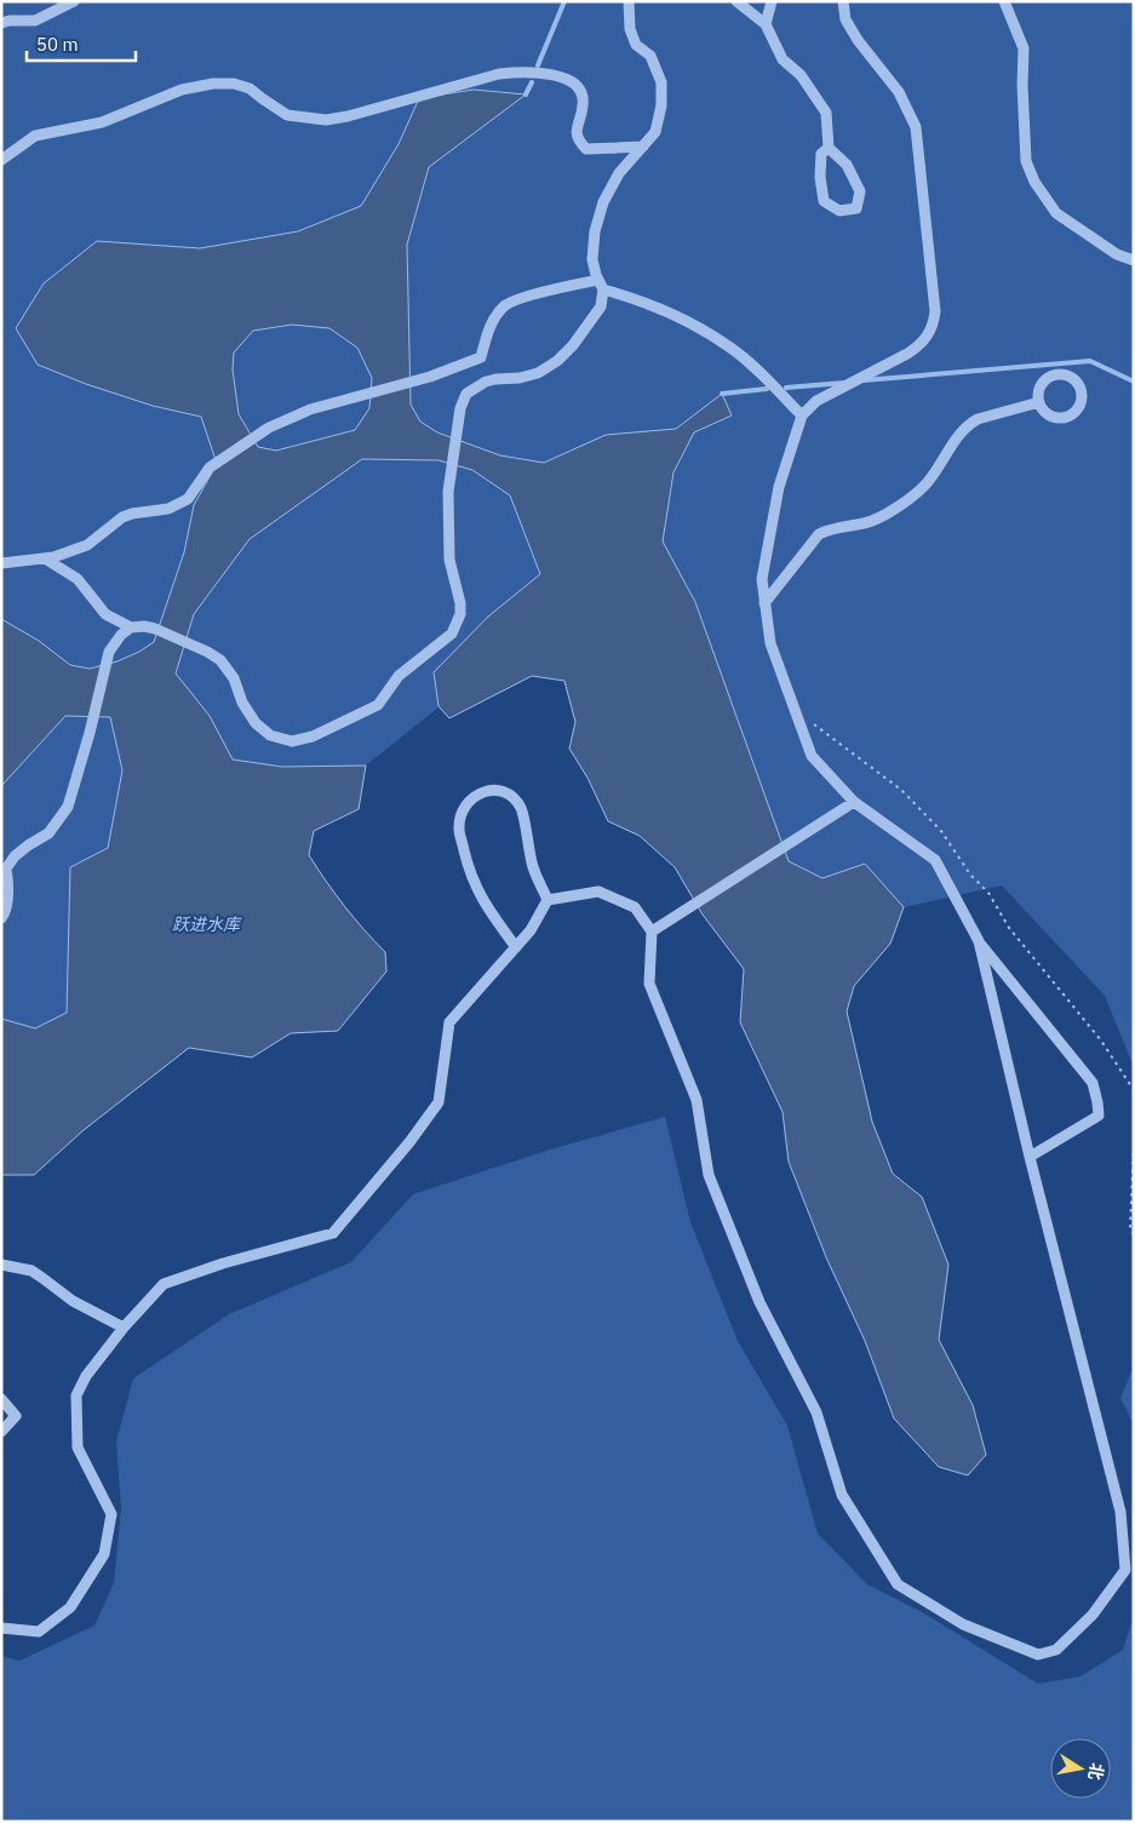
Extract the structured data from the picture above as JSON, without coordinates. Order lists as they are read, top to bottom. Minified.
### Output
{"water":["跃进水库"],"scale_bar":"50 m","north":"right"}
